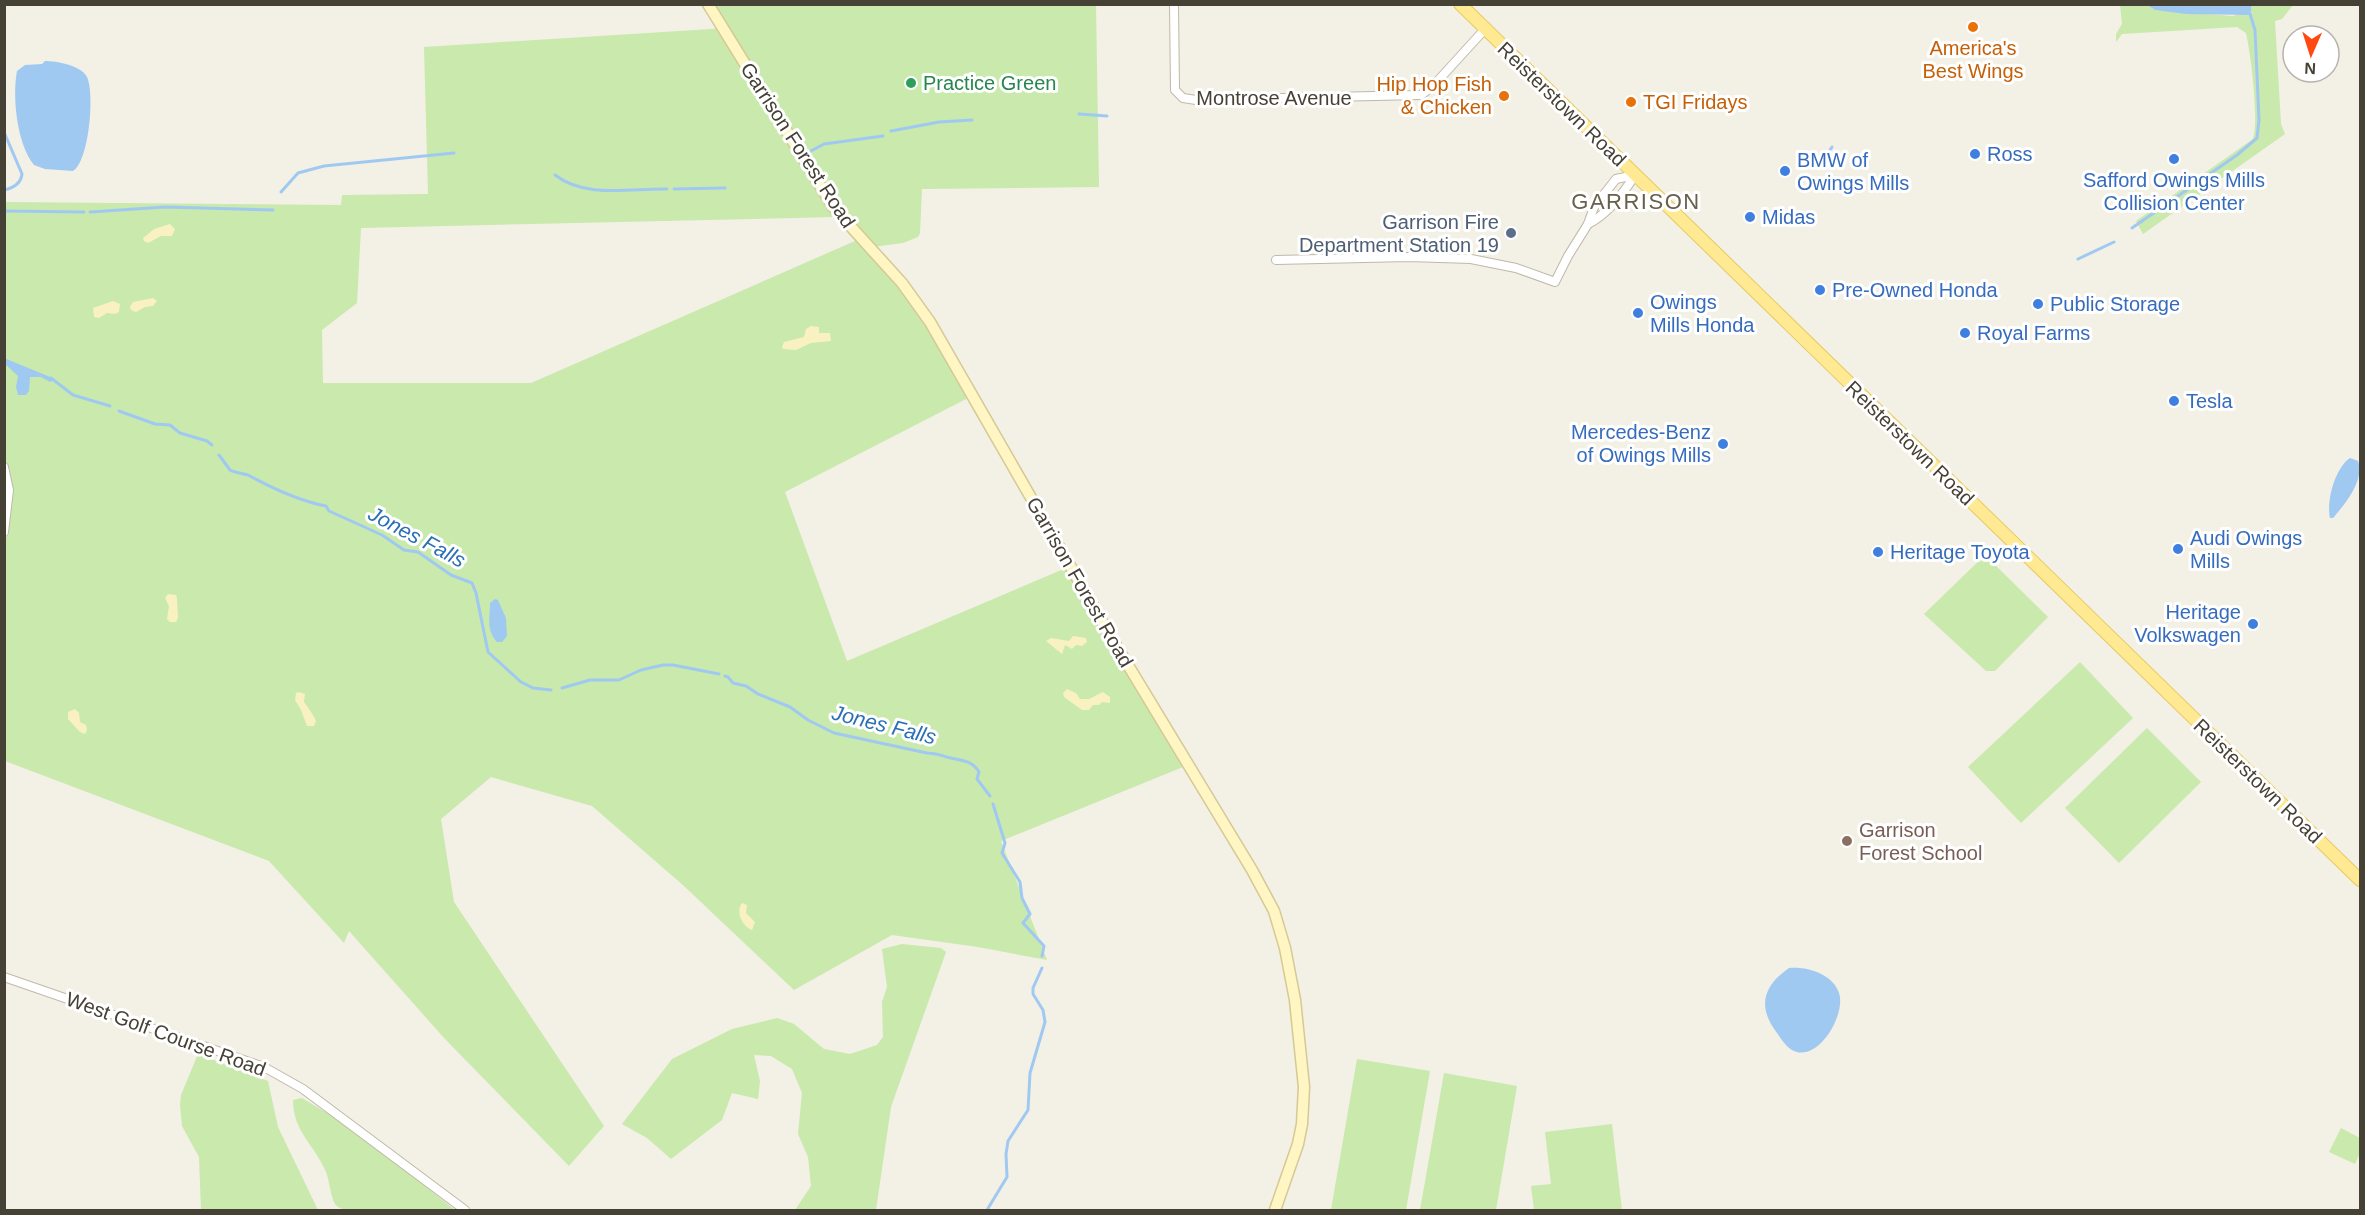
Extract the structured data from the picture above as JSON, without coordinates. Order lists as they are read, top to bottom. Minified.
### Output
{"streets":{"main road":["Reisterstown Road","Garrison Forest Road"],"street":["Montrose Avenue","West Golf Course Road"]},"crossings":[["Montrose Avenue","Reisterstown Road"]],"districts":["GARRISON"],"water":["Jones Falls"],"places":["America's Best Wings","Practice Green","Hip Hop Fish & Chicken","TGI Fridays","Ross","Safford Owings Mills Collision Center","BMW of Owings Mills","Midas","Garrison Fire Department Station 19","Pre-Owned Honda","Public Storage","Owings Mills Honda","Royal Farms","Tesla","Mercedes-Benz of Owings Mills","Audi Owings Mills","Heritage Toyota","Heritage Volkswagen","Garrison Forest School"],"north":"bottom"}
